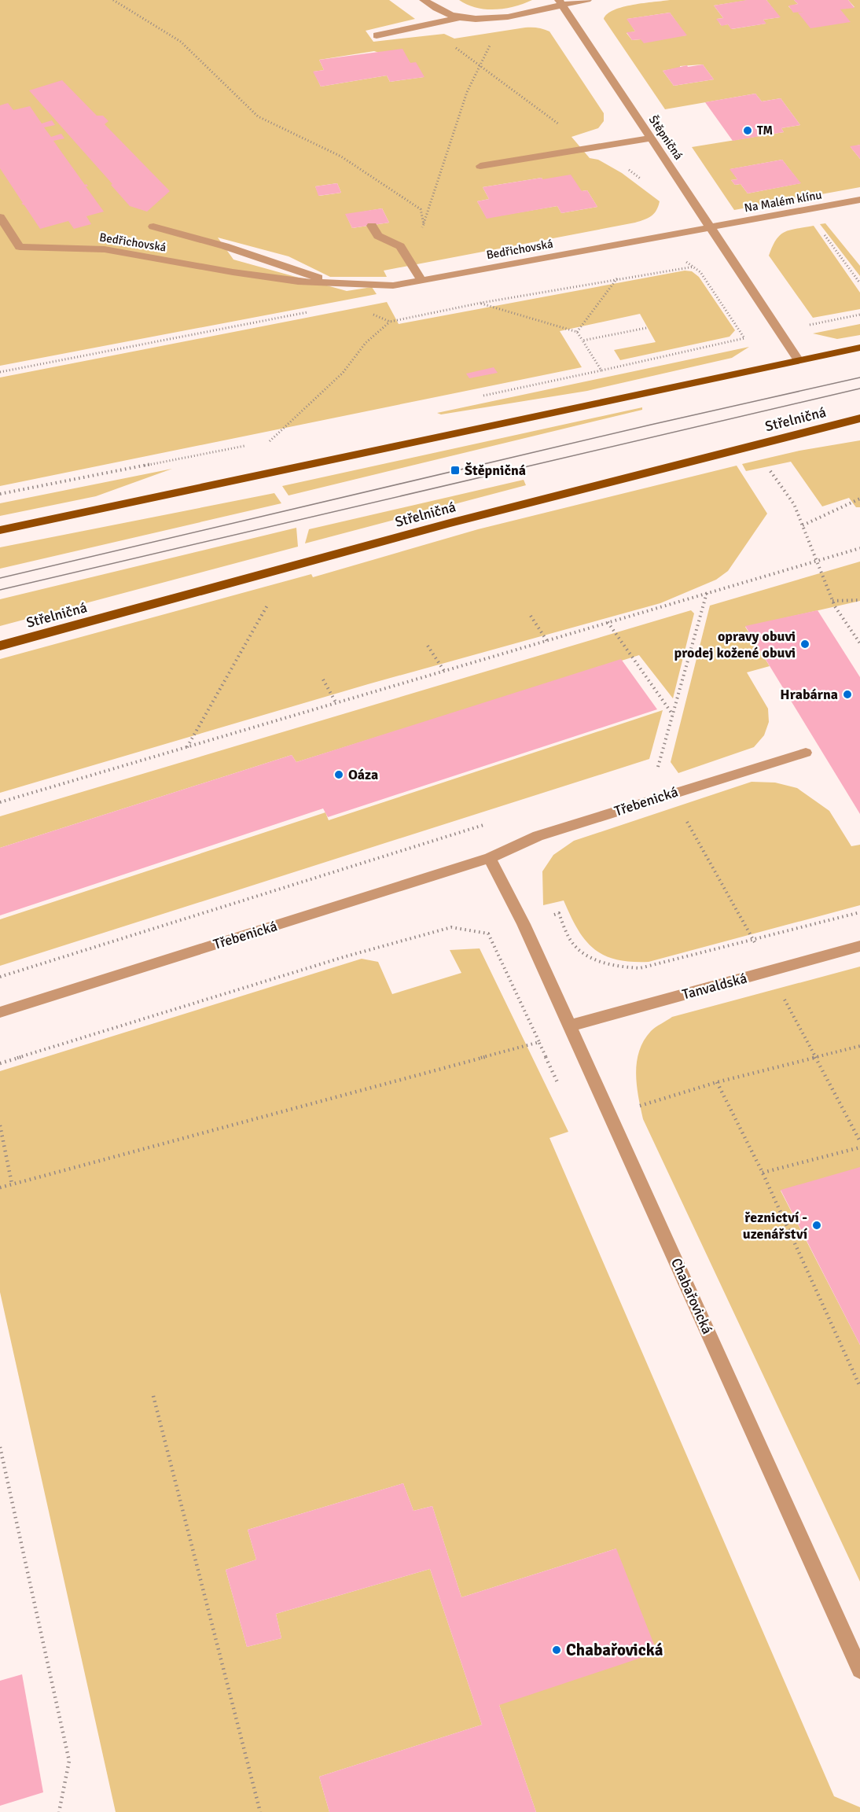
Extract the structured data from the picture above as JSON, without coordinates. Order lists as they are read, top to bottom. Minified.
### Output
{"streets":{"main road":["Střelničná"],"street":["Štěpničná","Na Malém klínu","Bedřichovská","Třebenická","Tanvaldská","Chabařovická"]},"crossings":[["Štěpničná","Na Malém klínu"],["Štěpničná","Bedřichovská"],["Na Malém klínu","Bedřichovská"],["Tanvaldská","Chabařovická"]],"places":{"other":["TM","opravy obuvi prodej kožené obuvi","Hrabárna","Oáza","řeznictví - uzenářství","Chabařovická"],"transit":["Štěpničná"]}}
